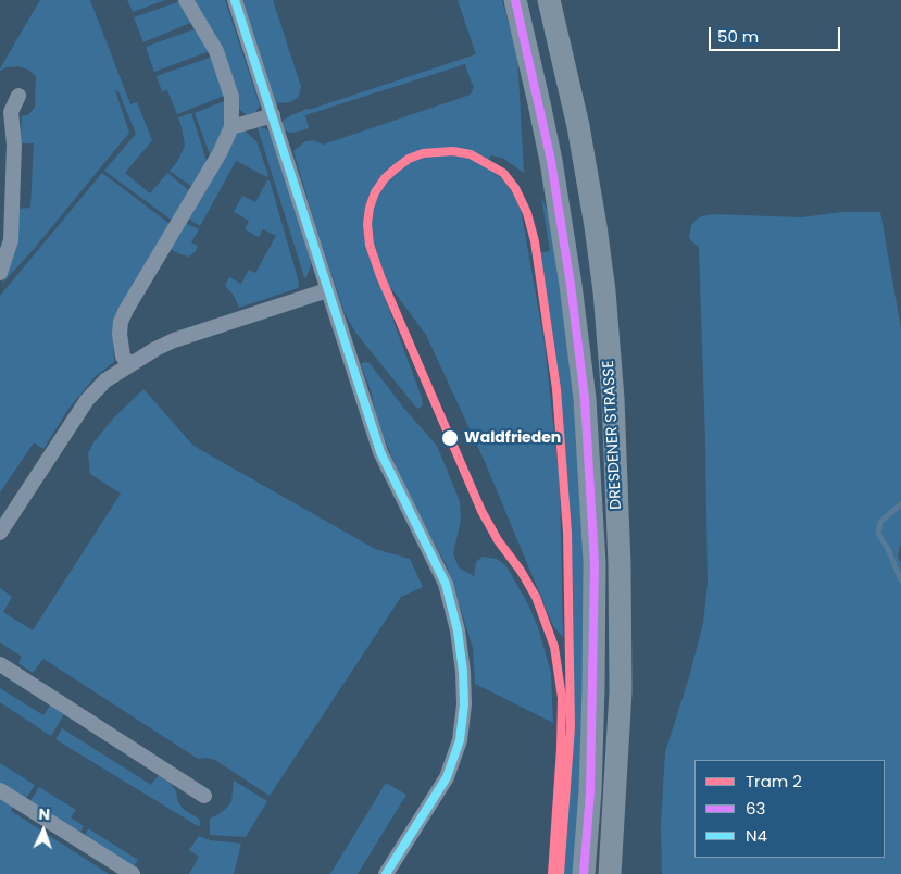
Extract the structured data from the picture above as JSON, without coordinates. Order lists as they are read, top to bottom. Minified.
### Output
{"streets":{"main road":["DRESDENER STRASSE"]},"places":["Waldfrieden"],"lines":["transit line 63","transit line N4","tram line 2"],"legend":["Tram 2","63","N4"],"scale_bar":"50 m","north":"top"}
